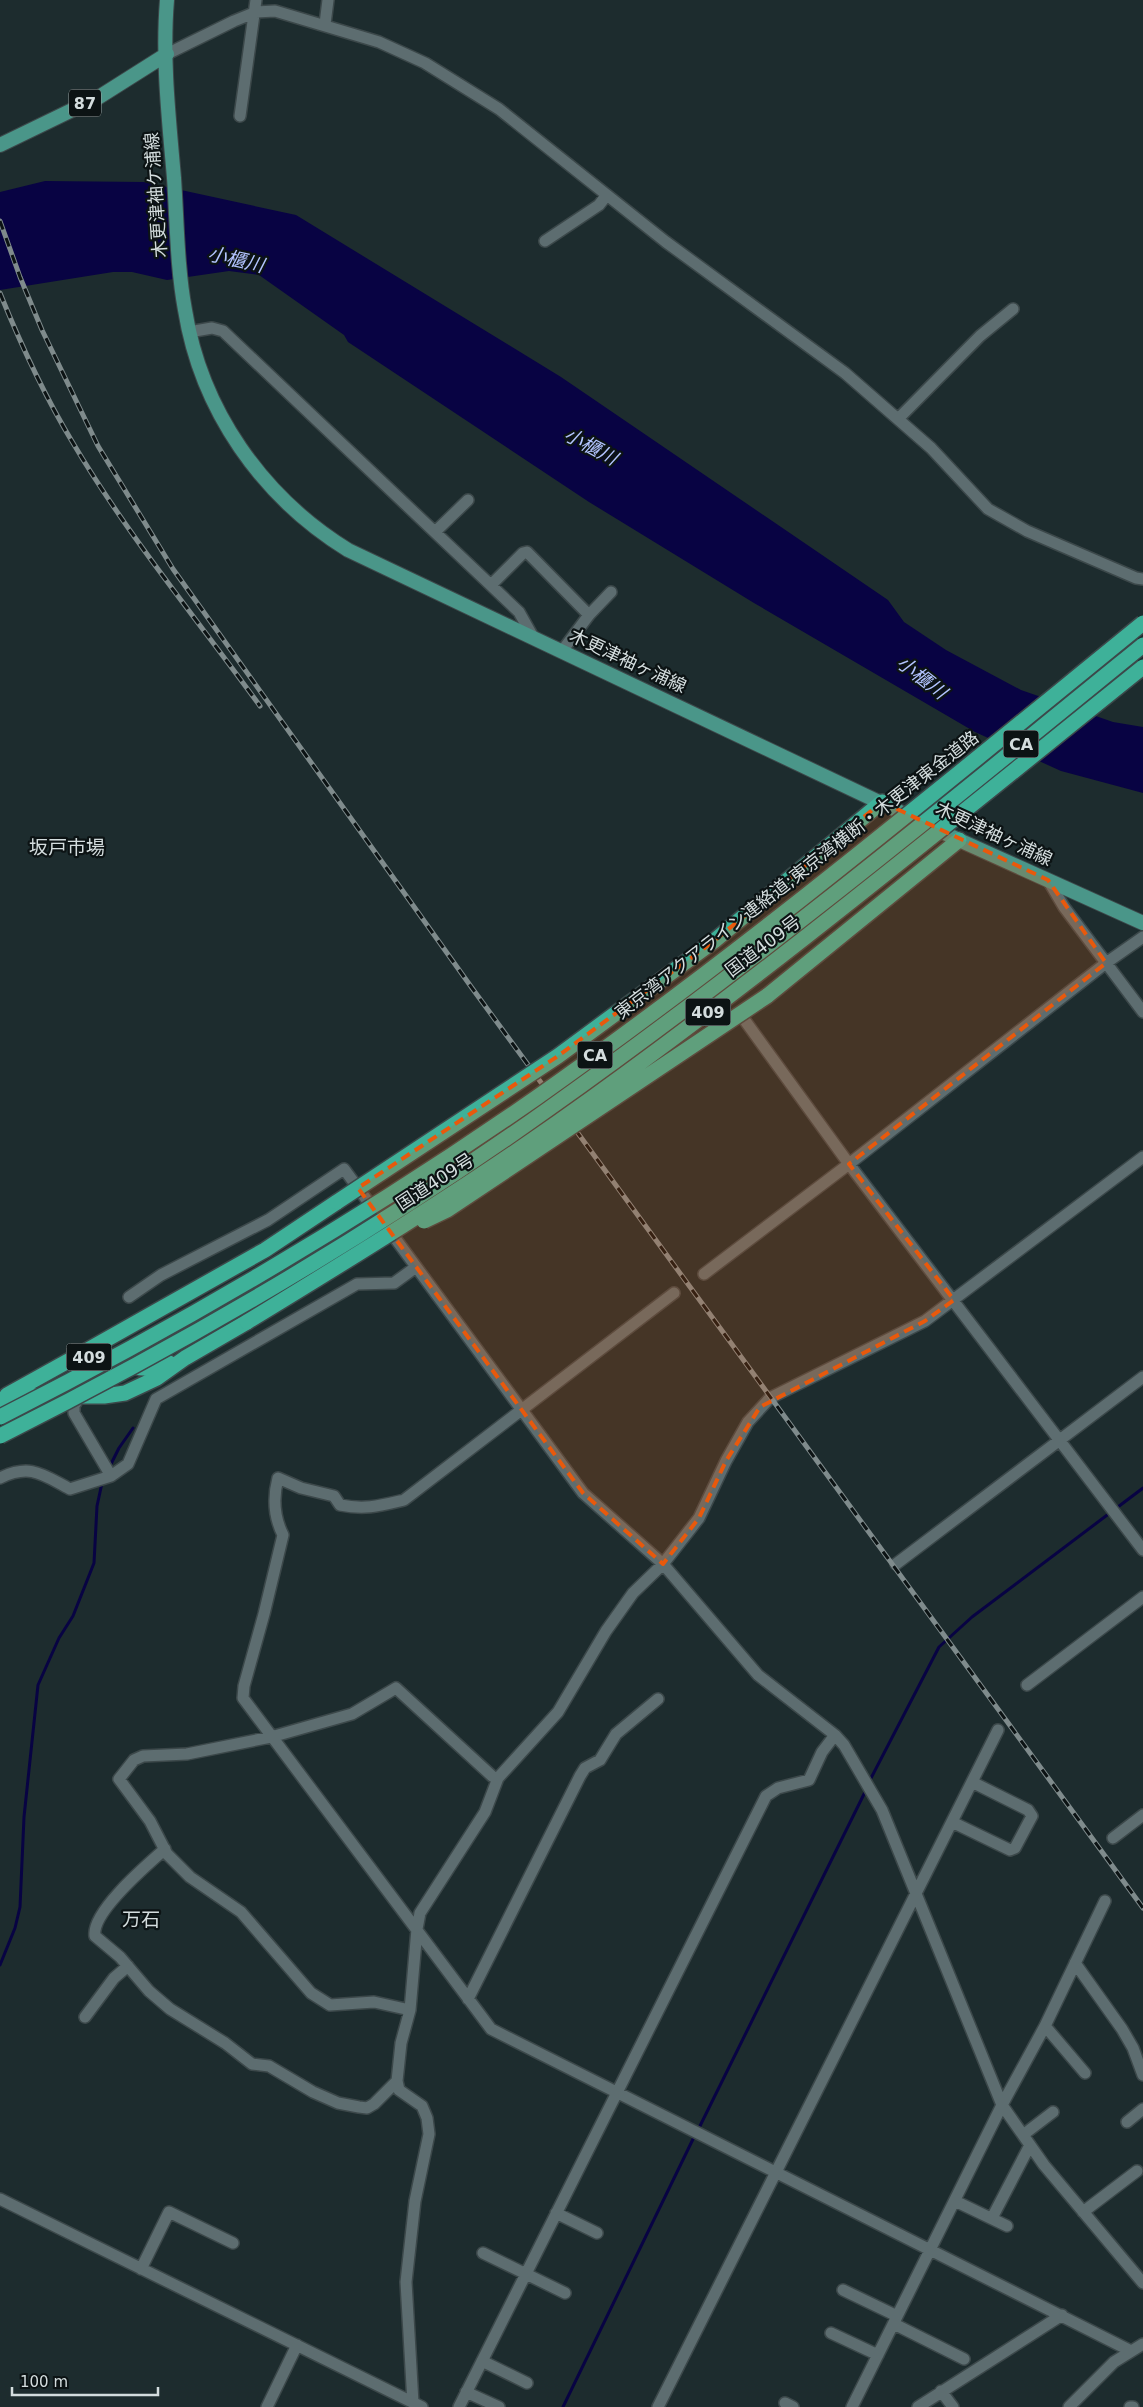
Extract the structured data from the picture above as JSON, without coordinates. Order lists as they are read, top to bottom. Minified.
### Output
{"streets":{"highway":["CA","東京湾アクアライン連絡道;東京湾横断・木更津東金道路","国道409号","409"],"main road":["87","木更津袖ケ浦線","木更津袖ヶ浦線"]},"crossings":[["87","木更津袖ケ浦線"],["木更津袖ケ浦線","木更津袖ヶ浦線"]],"districts":["坂戸市場","万石"],"water":["小櫃川"],"scale_bar":"100 m"}
